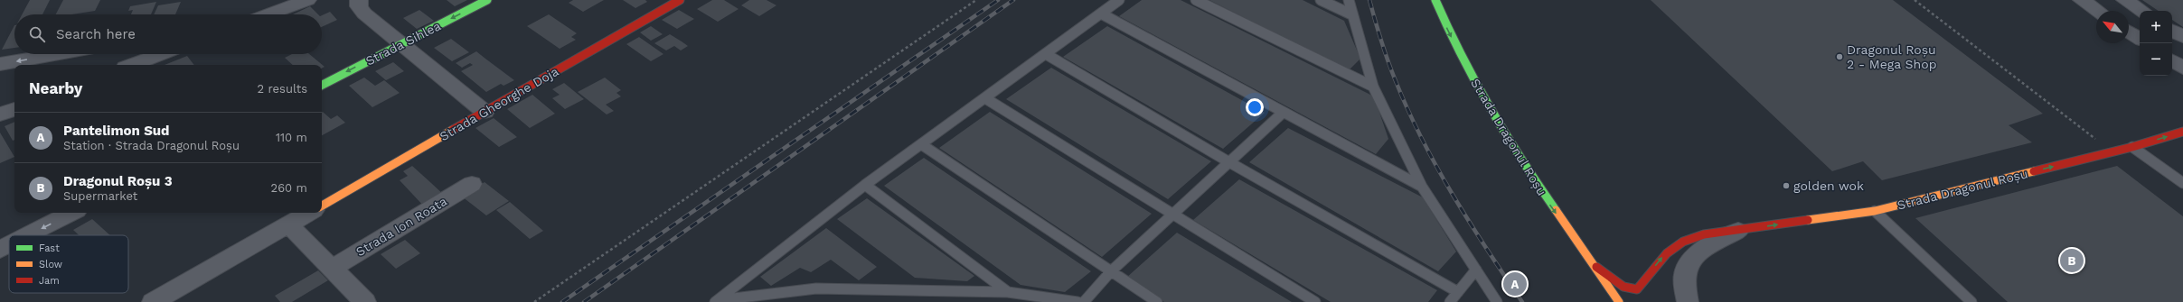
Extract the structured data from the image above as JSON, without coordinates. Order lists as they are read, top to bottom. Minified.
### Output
{"streets":{"street":["Strada Sihlea","Strada Gheorghe Doja","Strada Dragonul Roșu","Strada Ion Roata"]},"one_way":["Strada Sihlea","Strada Dragonul Roșu"],"places":["Dragonul Roșu 2 - Mega Shop","golden wok"],"legend":["Fast","Slow","Jam"],"north":"top left","page":{"map_buttons":["+","−"],"search":"Search here","heading":["Nearby","2 results"],"list":[{"mark":"A","name":"Pantelimon Sud","note":"Station · Strada Dragonul Roșu","value":"110 m"},{"mark":"B","name":"Dragonul Roșu 3","note":"Supermarket","value":"260 m"}],"pins":["B","A"]}}
